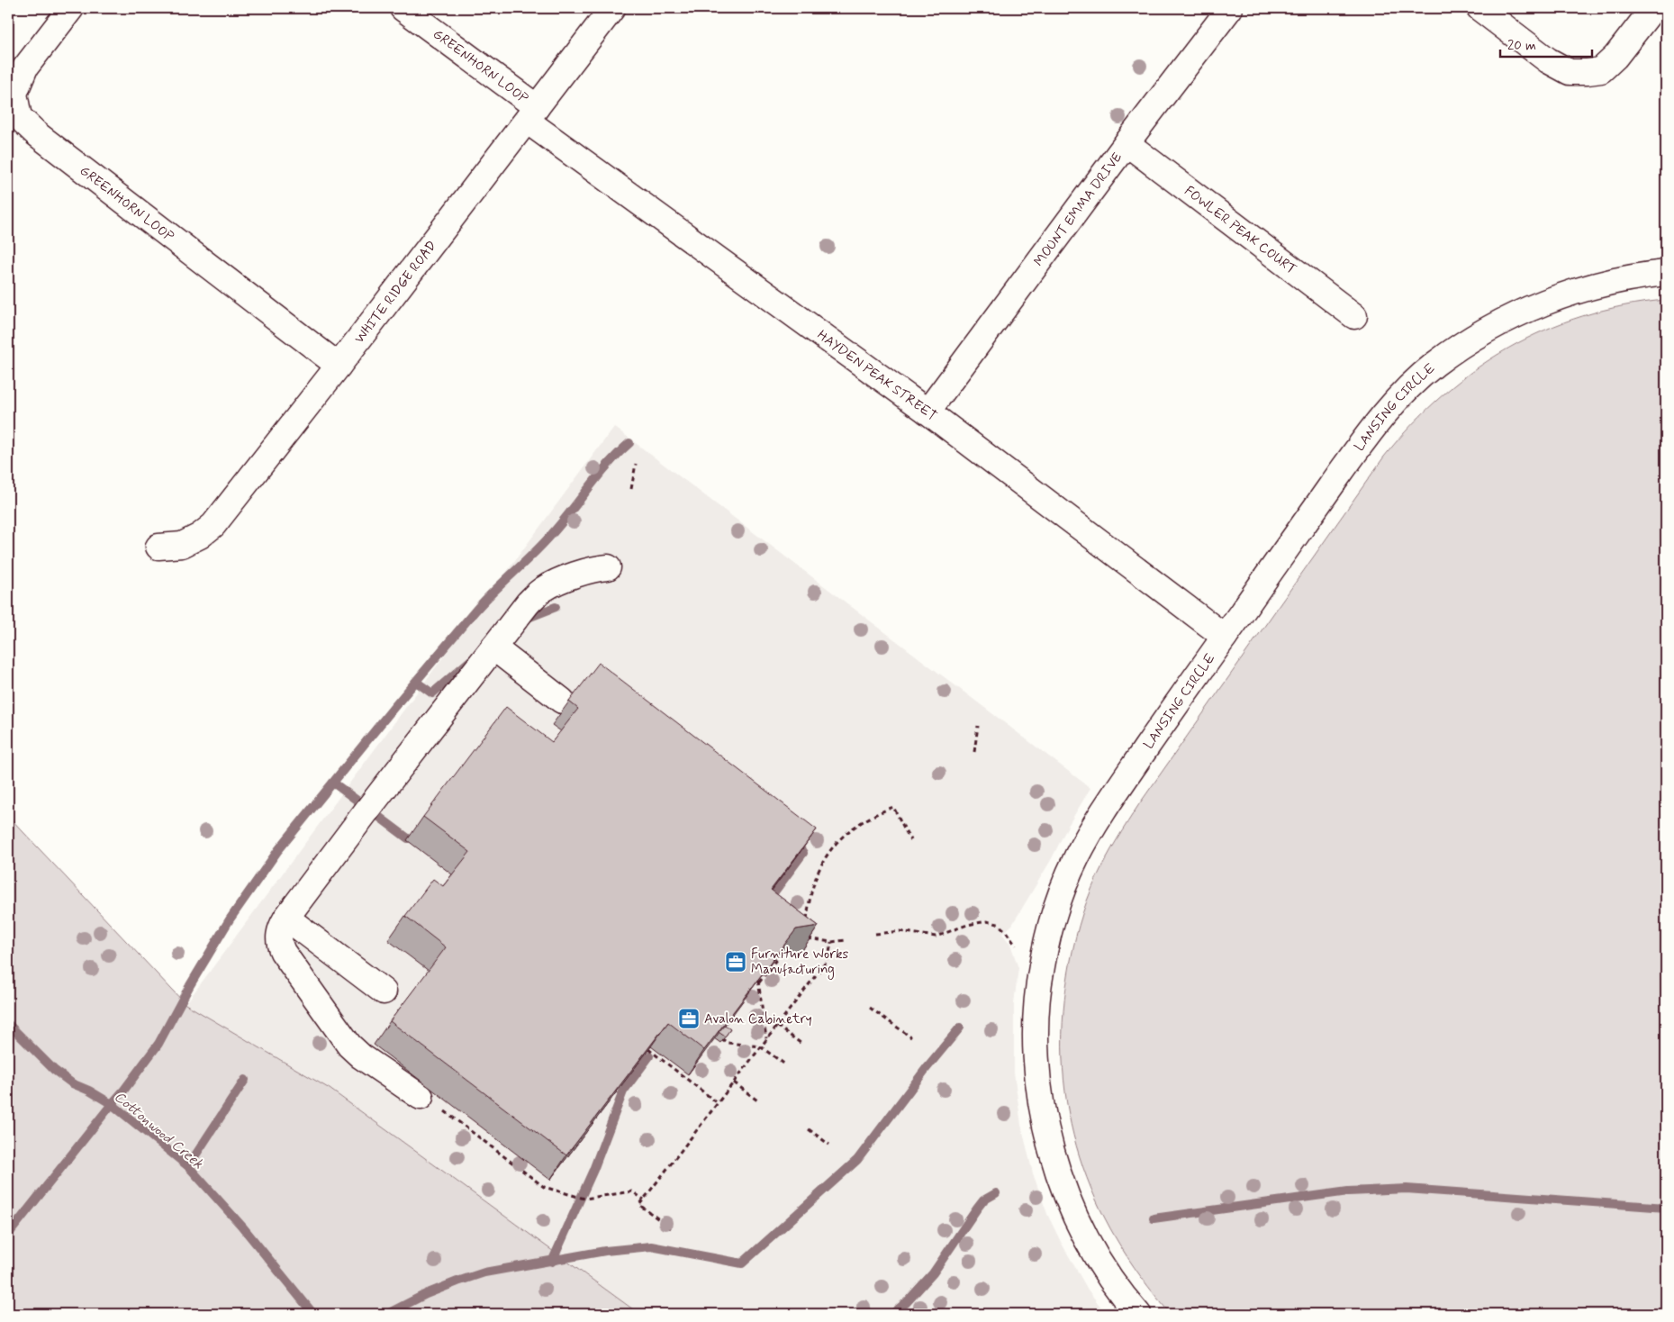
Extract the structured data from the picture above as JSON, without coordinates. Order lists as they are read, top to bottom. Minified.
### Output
{"streets":{"street":["GREENHORN LOOP","MOUNT EMMA DRIVE","FOWLER PEAK COURT","WHITE RIDGE ROAD","HAYDEN PEAK STREET","LANSING CIRCLE"]},"crossings":[["GREENHORN LOOP","WHITE RIDGE ROAD"],["GREENHORN LOOP","HAYDEN PEAK STREET"],["MOUNT EMMA DRIVE","FOWLER PEAK COURT"],["MOUNT EMMA DRIVE","HAYDEN PEAK STREET"],["WHITE RIDGE ROAD","HAYDEN PEAK STREET"],["HAYDEN PEAK STREET","LANSING CIRCLE"]],"water":["Cottonwood Creek"],"places":{"office":["Furniture Works Manufacturing","Avalon Cabinetry"]},"scale_bar":"20 m"}
